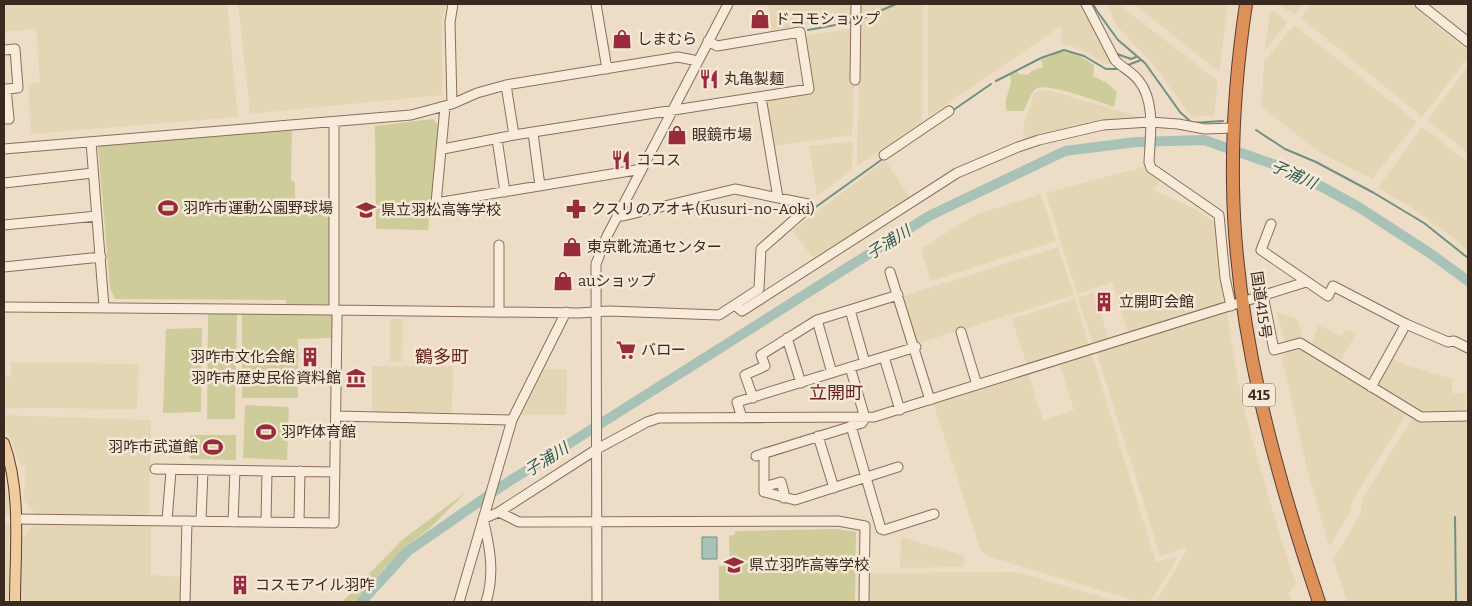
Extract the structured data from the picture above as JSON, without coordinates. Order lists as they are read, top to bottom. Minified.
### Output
{"streets":{"highway":["国道415号","415"]},"districts":["鶴多町","立開町"],"water":["子浦川"],"places":{"shop":["ドコモショップ","しまむら","眼鏡市場","東京靴流通センター","auショップ"],"restaurant":["丸亀製麺","ココス"],"sports":["羽咋市運動公園野球場","羽咋体育館","羽咋市武道館"],"pharmacy":["クスリのアオキ(Kusuri-no-Aoki)"],"school or university":["県立羽松高等学校","県立羽咋高等学校"],"building":["立開町会館","羽咋市文化会館","コスモアイル羽咋"],"supermarket":["バロー"],"museum":["羽咋市歴史民俗資料館"]}}
